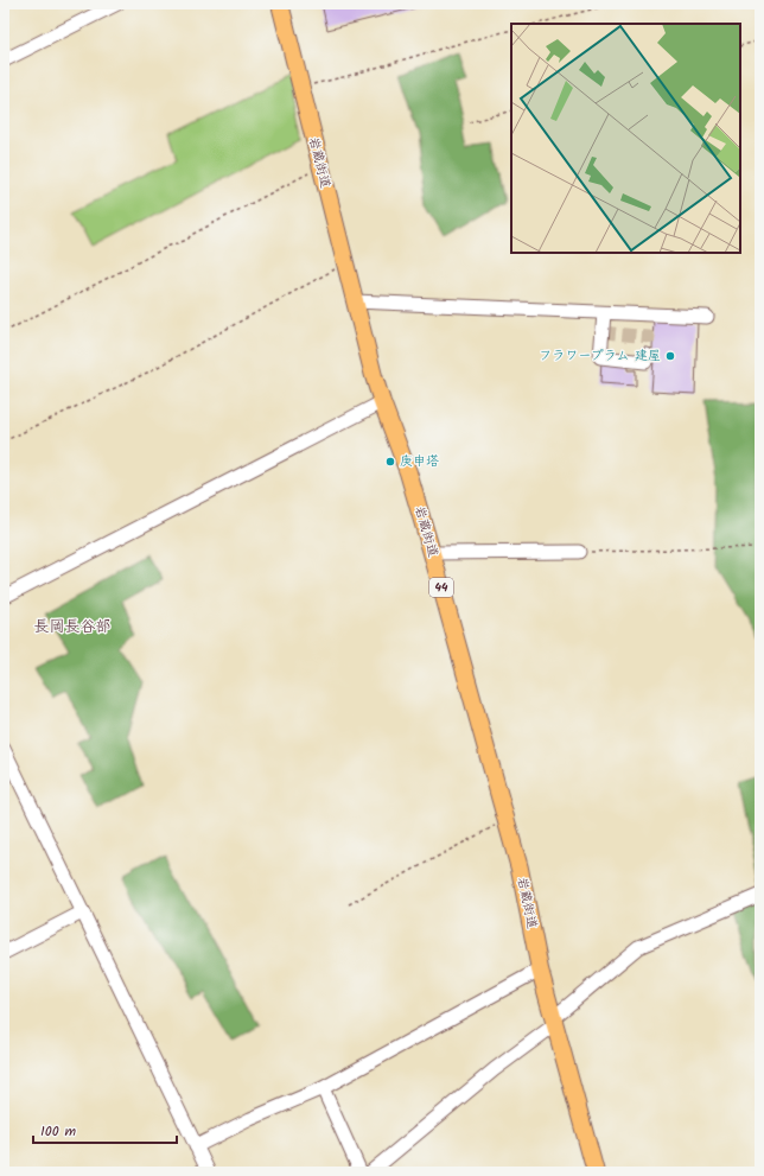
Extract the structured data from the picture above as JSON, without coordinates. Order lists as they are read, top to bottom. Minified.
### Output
{"streets":{"main road":["岩蔵街道","44"]},"districts":["長岡長谷部"],"places":["フラワープラム 建屋","庚申塔"],"scale_bar":"100 m"}
